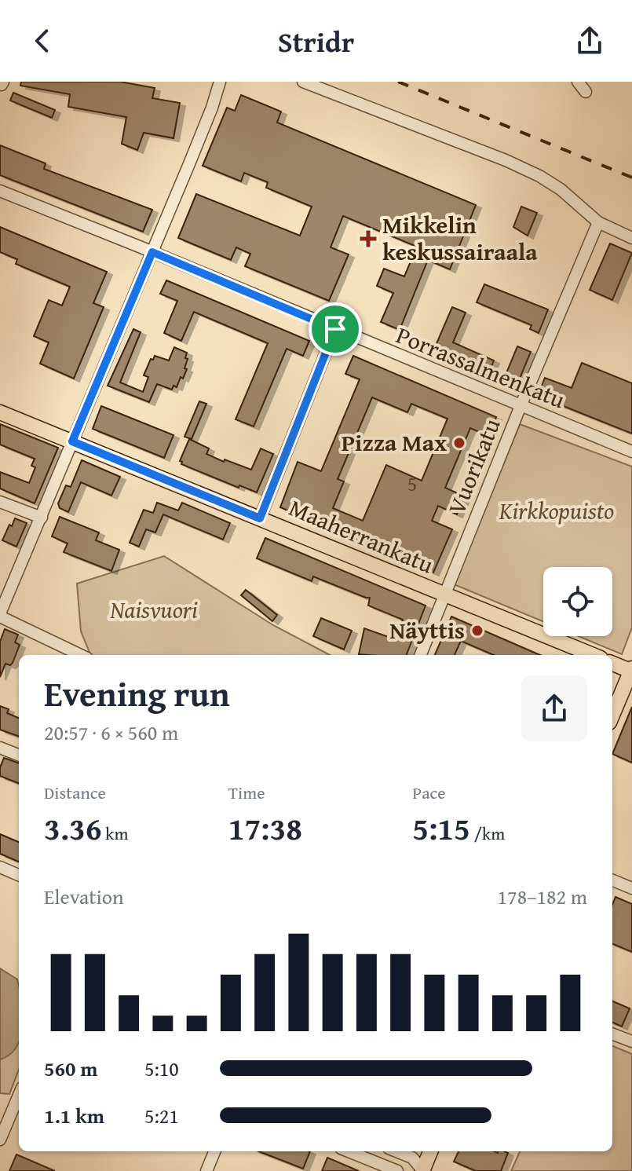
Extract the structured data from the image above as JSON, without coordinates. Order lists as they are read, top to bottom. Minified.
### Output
{"streets":{"main road":["Maaherrankatu"],"street":["Porrassalmenkatu","Vuorikatu"]},"crossings":[["Porrassalmenkatu","Vuorikatu"],["Vuorikatu","Maaherrankatu"]],"parks":["Kirkkopuisto","Naisvuori"],"places":{"health":["Mikkelin keskussairaala"],"other":["Pizza Max","Näyttis"]},"house_numbers":["5"],"page":{"header":"Stridr","heading":["Evening run","20:57 · 6 × 560 m"],"stats":[["Distance","3.36 km"],["Time","17:38"],["Pace","5:15 /km"]],"chart":["Elevation","178–182 m"],"list":[{"name":"560 m","note":"5:10"},{"name":"1.1 km","note":"5:21"}]}}
